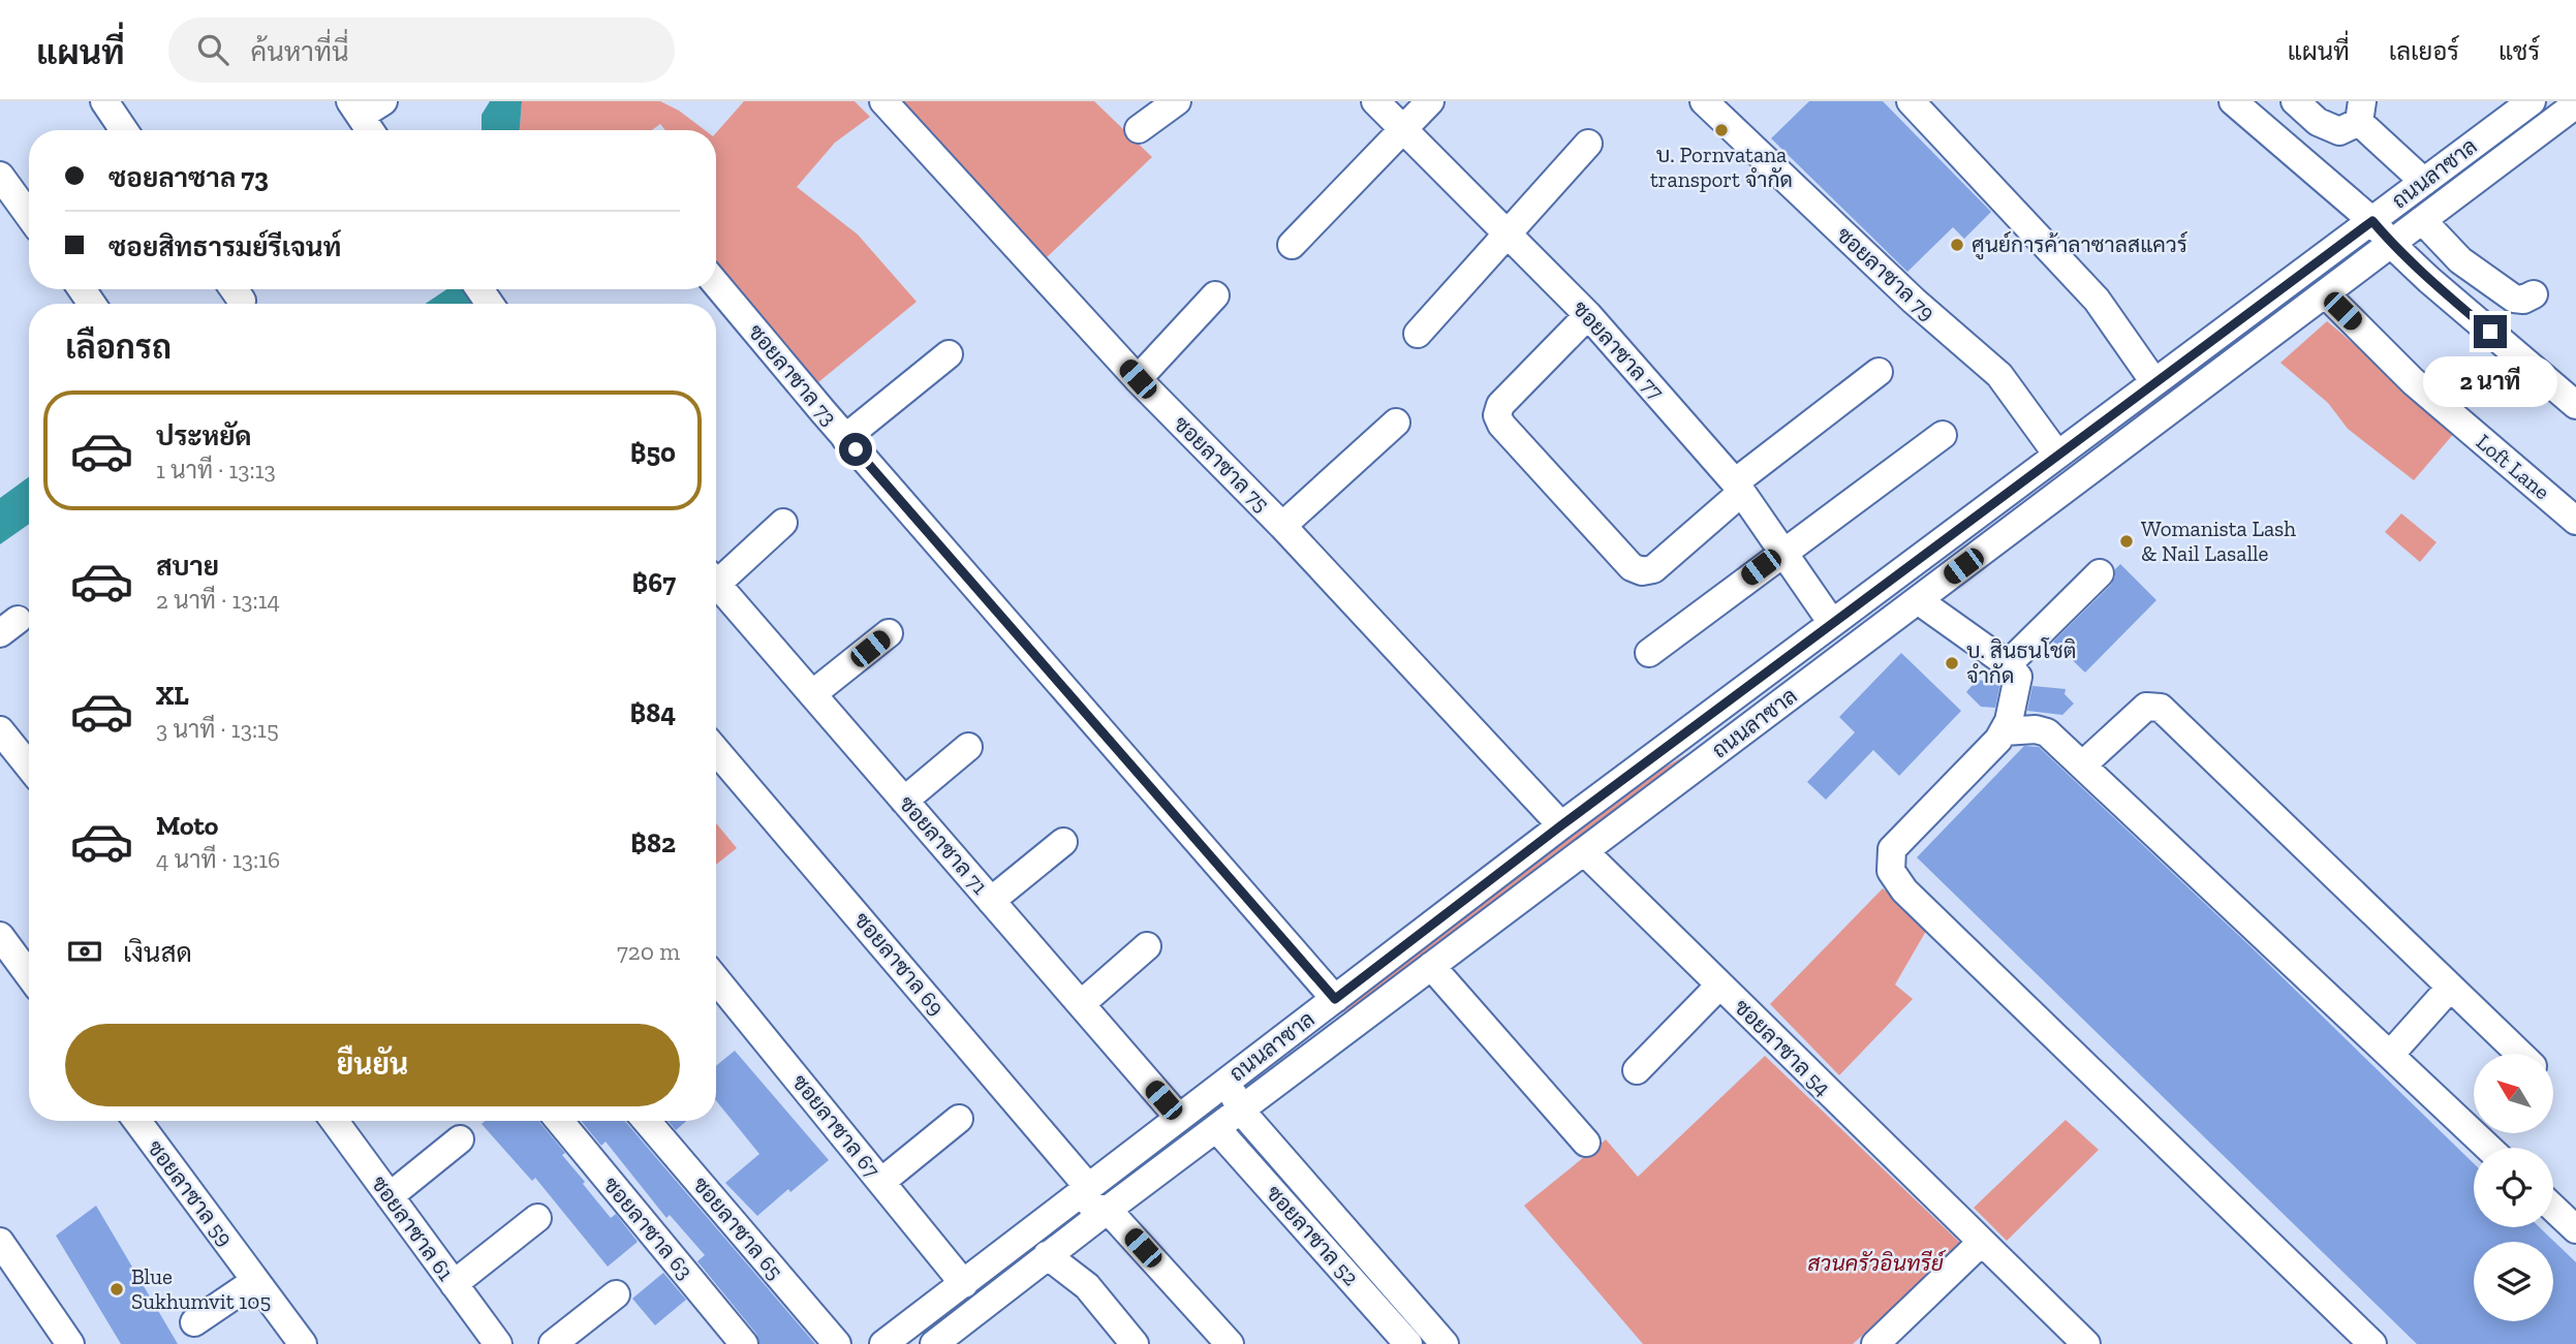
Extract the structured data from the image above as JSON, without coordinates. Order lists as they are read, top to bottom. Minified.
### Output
{"streets":{"street":["ถนนลาซาล","ซอยลาซาล 79","ซอยลาซาล 77","ซอยลาซาล 73","ซอยลาซาล 75","Loft Lane","ซอยลาซาล 71","ซอยลาซาล 69","ซอยลาซาล 54","ซอยลาซาล 67","ซอยลาซาล 59","ซอยลาซาล 61","ซอยลาซาล 63","ซอยลาซาล 65","ซอยลาซาล 52"]},"crossings":[["ถนนลาซาล","ซอยลาซาล 79"],["ถนนลาซาล","ซอยลาซาล 77"],["ถนนลาซาล","ซอยลาซาล 73"],["ถนนลาซาล","ซอยลาซาล 75"],["ถนนลาซาล","Loft Lane"],["ถนนลาซาล","ซอยลาซาล 71"],["ถนนลาซาล","ซอยลาซาล 69"],["ถนนลาซาล","ซอยลาซาล 54"],["ถนนลาซาล","ซอยลาซาล 67"],["ถนนลาซาล","ซอยลาซาล 52"]],"parks":["สวนครัวอินทรีย์"],"places":["บ. Pornvatana transport จำกัด","ศูนย์การค้าลาซาลสแควร์","Womanista Lash & Nail Lasalle","บ. สินธนโชติ จำกัด","Blue Sukhumvit 105"],"north":"top left","page":{"header":"แผนที่","search":"ค้นหาที่นี่","nav":["แผนที่","เลเยอร์","แชร์"],"banner":["ซอยลาซาล 73","ซอยสิทธารมย์รีเจนท์"],"heading":"เลือกรถ","bubble":"2 นาที","list":[{"name":"ประหยัด","note":"1 นาที · 13:13","value":"฿50"},{"name":"สบาย","note":"2 นาที · 13:14","value":"฿67"},{"name":"XL","note":"3 นาที · 13:15","value":"฿84"},{"name":"Moto","note":"4 นาที · 13:16","value":"฿82"}],"pay":["เงินสด","720 m"],"buttons":"ยืนยัน"}}
